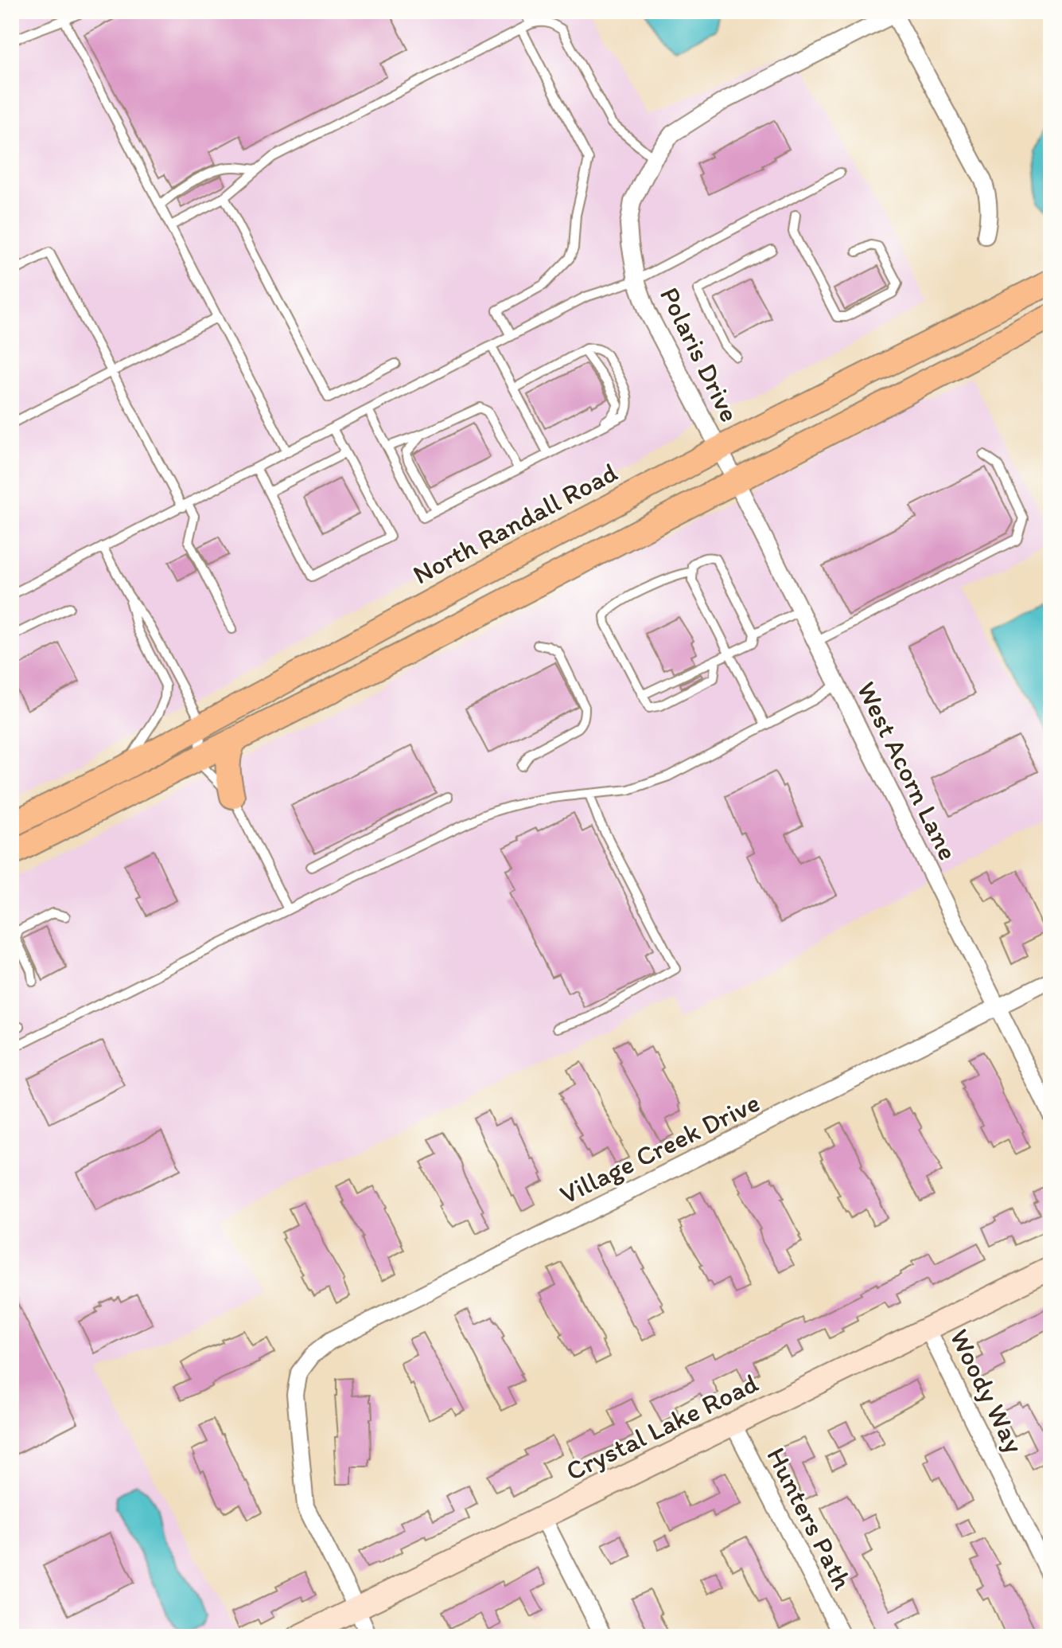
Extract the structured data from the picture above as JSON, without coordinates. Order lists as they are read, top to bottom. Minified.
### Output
{"streets":{"main road":["North Randall Road"],"street":["Polaris Drive","West Acorn Lane","Village Creek Drive","Woody Way","Crystal Lake Road","Hunters Path"]},"crossings":[["Polaris Drive","North Randall Road"],["Polaris Drive","West Acorn Lane"],["North Randall Road","West Acorn Lane"],["West Acorn Lane","Village Creek Drive"],["Village Creek Drive","Crystal Lake Road"],["Woody Way","Crystal Lake Road"],["Crystal Lake Road","Hunters Path"]]}
